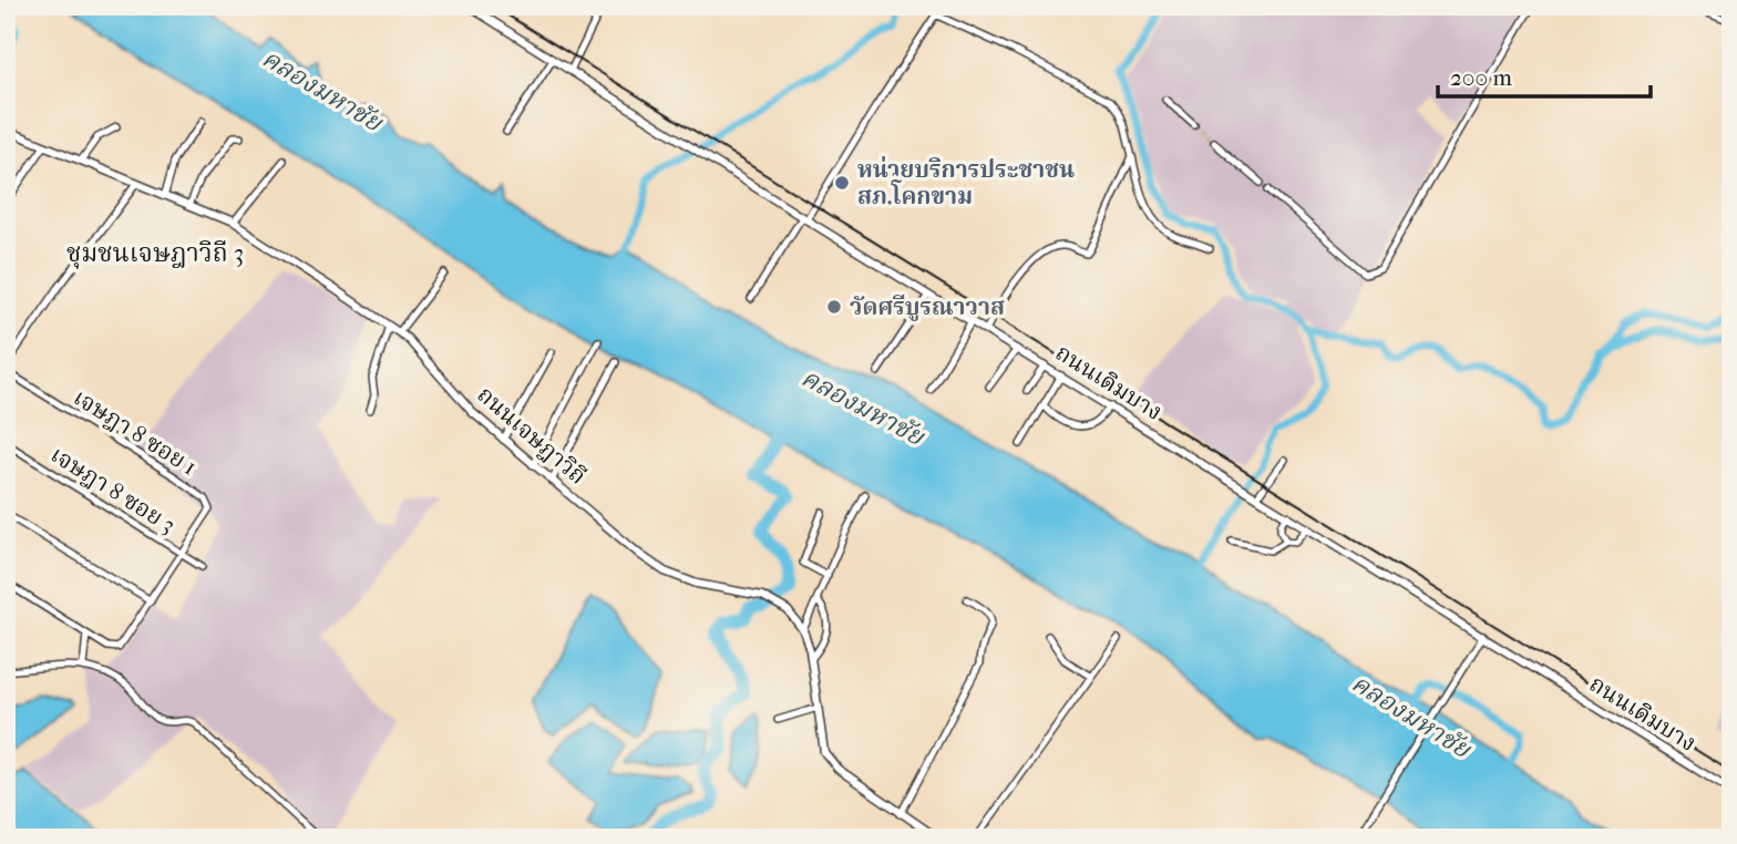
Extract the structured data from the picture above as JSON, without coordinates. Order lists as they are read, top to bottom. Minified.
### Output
{"streets":{"street":["ถนนเดิมบาง","เจษฎา 8 ซอย 1","ถนนเจษฎาวิถี","เจษฎา 8 ซอย 3"]},"crossings":[["เจษฎา 8 ซอย 1","เจษฎา 8 ซอย 3"]],"districts":["ชุมชนเจษฎาวิถี 3"],"water":["คลองมหาชัย"],"places":["หน่วยบริการประชาชน สภ.โคกขาม","วัดศรีบูรณาวาส"],"scale_bar":"200 m"}
